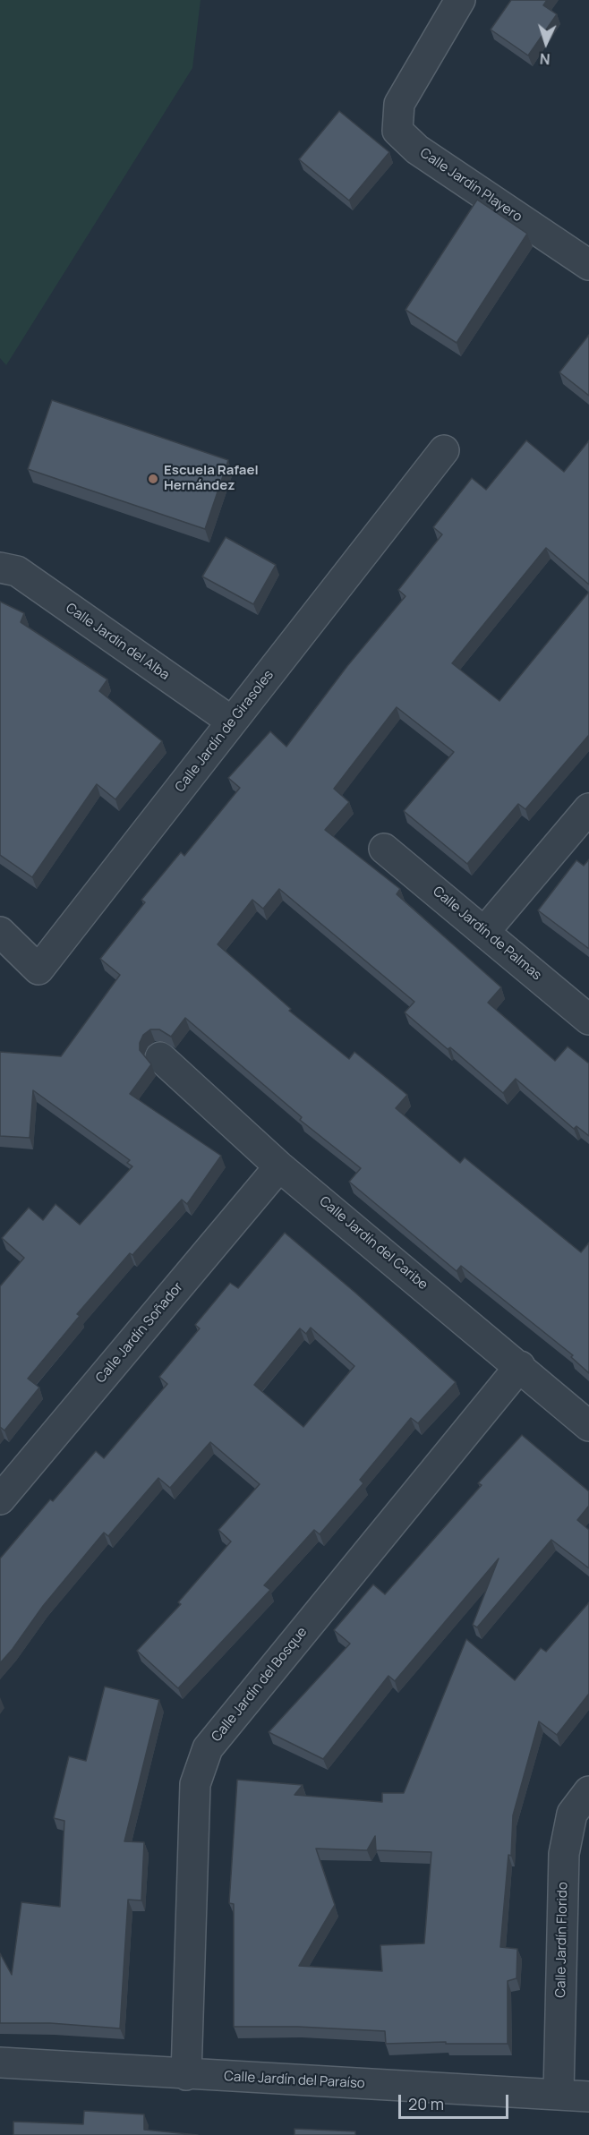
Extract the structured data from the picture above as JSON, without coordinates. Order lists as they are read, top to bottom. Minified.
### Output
{"streets":{"street":["Calle Jardín Playero","Calle Jardín del Alba","Calle Jardín de Girasoles","Calle Jardín de Palmas","Calle Jardín del Caribe","Calle Jardín Soñador","Calle Jardín del Bosque","Calle Jardín Florido","Calle Jardín del Paraíso"]},"crossings":[["Calle Jardín del Alba","Calle Jardín de Girasoles"],["Calle Jardín del Caribe","Calle Jardín Soñador"],["Calle Jardín del Caribe","Calle Jardín del Bosque"],["Calle Jardín del Bosque","Calle Jardín del Paraíso"],["Calle Jardín Florido","Calle Jardín del Paraíso"]],"places":["Escuela Rafael Hernández"],"scale_bar":"20 m","north":"bottom"}
